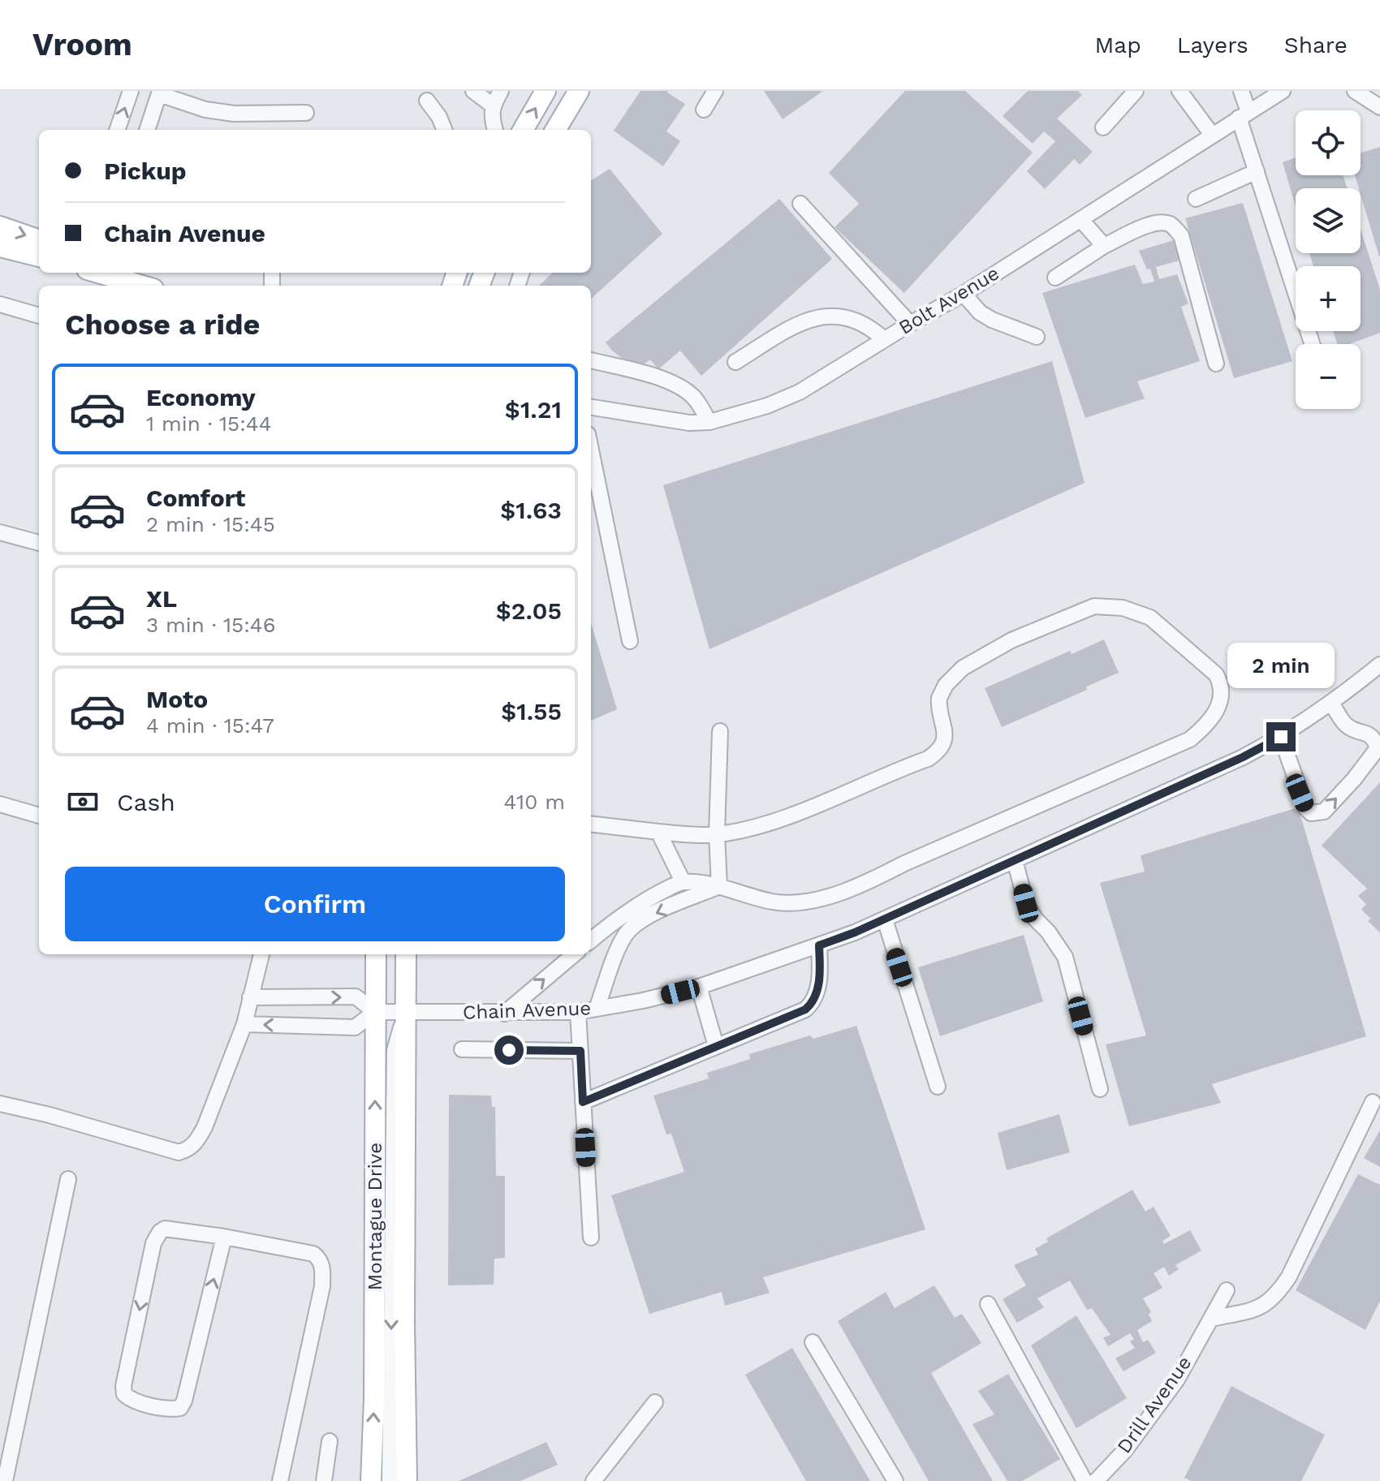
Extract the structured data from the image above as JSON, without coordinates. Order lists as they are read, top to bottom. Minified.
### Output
{"streets":{"main road":["Montague Drive"],"street":["Bolt Avenue","Chain Avenue","Drill Avenue"]},"crossings":[["Chain Avenue","Montague Drive"]],"page":{"header":"Vroom","nav":["Map","Layers","Share"],"map_buttons":["+","−"],"banner":["Pickup","Chain Avenue"],"heading":"Choose a ride","list":[{"name":"Economy","note":"1 min · 15:44","value":"$1.21"},{"name":"Comfort","note":"2 min · 15:45","value":"$1.63"},{"name":"XL","note":"3 min · 15:46","value":"$2.05"},{"name":"Moto","note":"4 min · 15:47","value":"$1.55"}],"bubble":"2 min","pay":["Cash","410 m"],"buttons":"Confirm"}}
